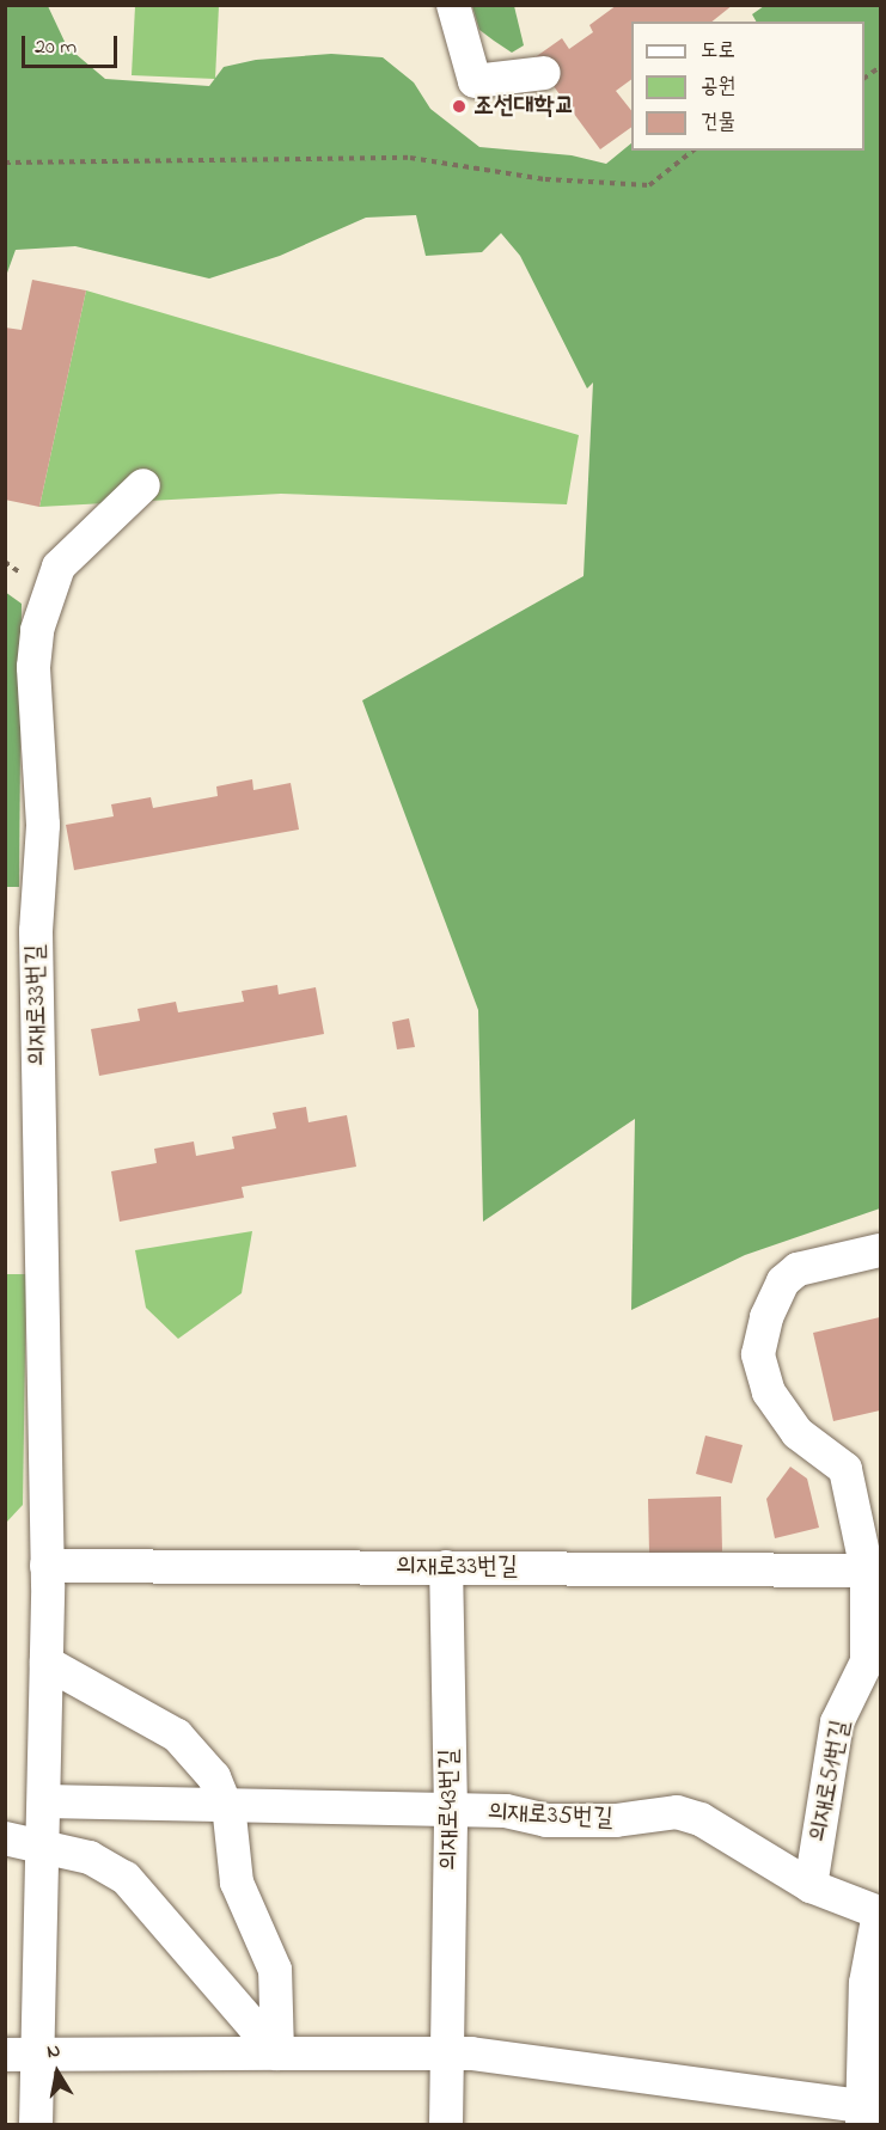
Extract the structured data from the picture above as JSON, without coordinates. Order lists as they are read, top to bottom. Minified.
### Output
{"streets":{"street":["의재로33번길","의재로51번길","의재로43번길","의재로35번길"]},"crossings":[["의재로33번길","의재로51번길"],["의재로33번길","의재로43번길"],["의재로33번길","의재로35번길"],["의재로51번길","의재로35번길"],["의재로43번길","의재로35번길"]],"places":["조선대학교"],"legend":["도로","공원","건물"],"scale_bar":"20 m","north":"top"}
